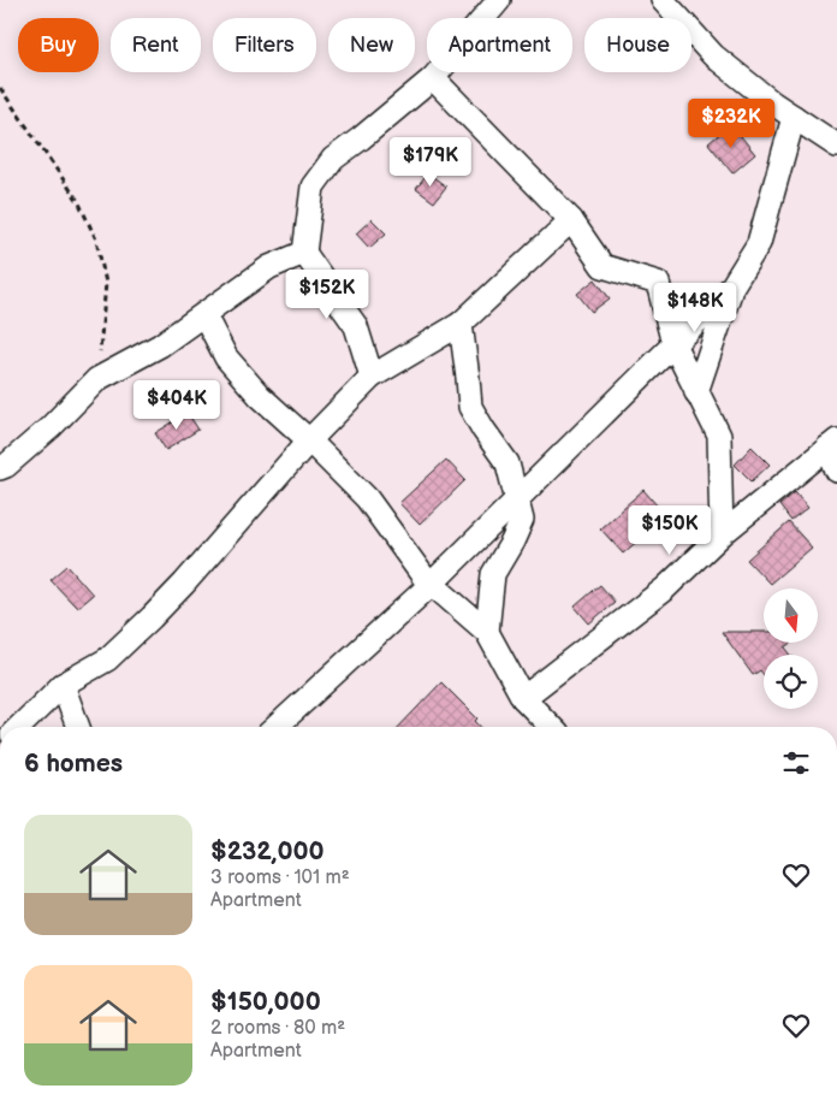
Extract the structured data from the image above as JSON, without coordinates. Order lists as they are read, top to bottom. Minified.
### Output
{"north":"bottom","page":{"chip":["Buy","Rent","Filters","New","Apartment","House"],"price":["$232K","$179K","$152K","$148K","$404K","$150K"],"heading":"6 homes","list":[{"name":"$232,000","note":"3 rooms · 101 m² · Apartment"},{"name":"$150,000","note":"2 rooms · 80 m² · Apartment"}]}}
